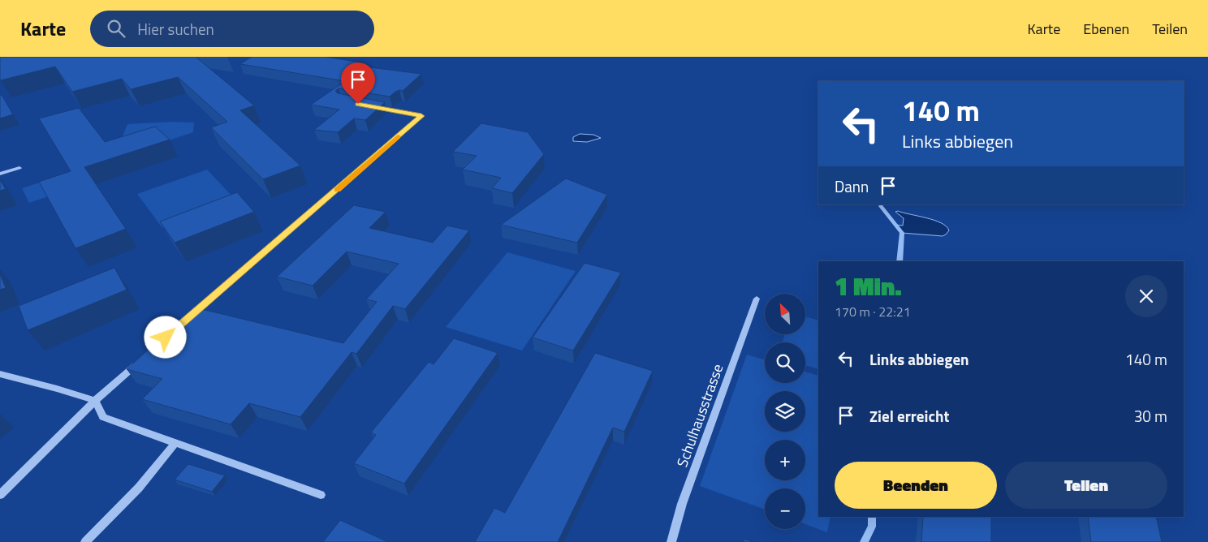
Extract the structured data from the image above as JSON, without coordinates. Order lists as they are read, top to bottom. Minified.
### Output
{"streets":{"street":["Schulhausstrasse"]},"north":"top left","page":{"header":"Karte","search":"Hier suchen","nav":["Karte","Ebenen","Teilen"],"turn":["140 m","Links abbiegen"],"then":"Dann","heading":["1 Min.","170 m · 22:21"],"map_buttons":["+","−"],"list":[{"name":"Links abbiegen","value":"140 m"},{"name":"Ziel erreicht","value":"30 m"}],"buttons":["Beenden","Teilen"]}}
